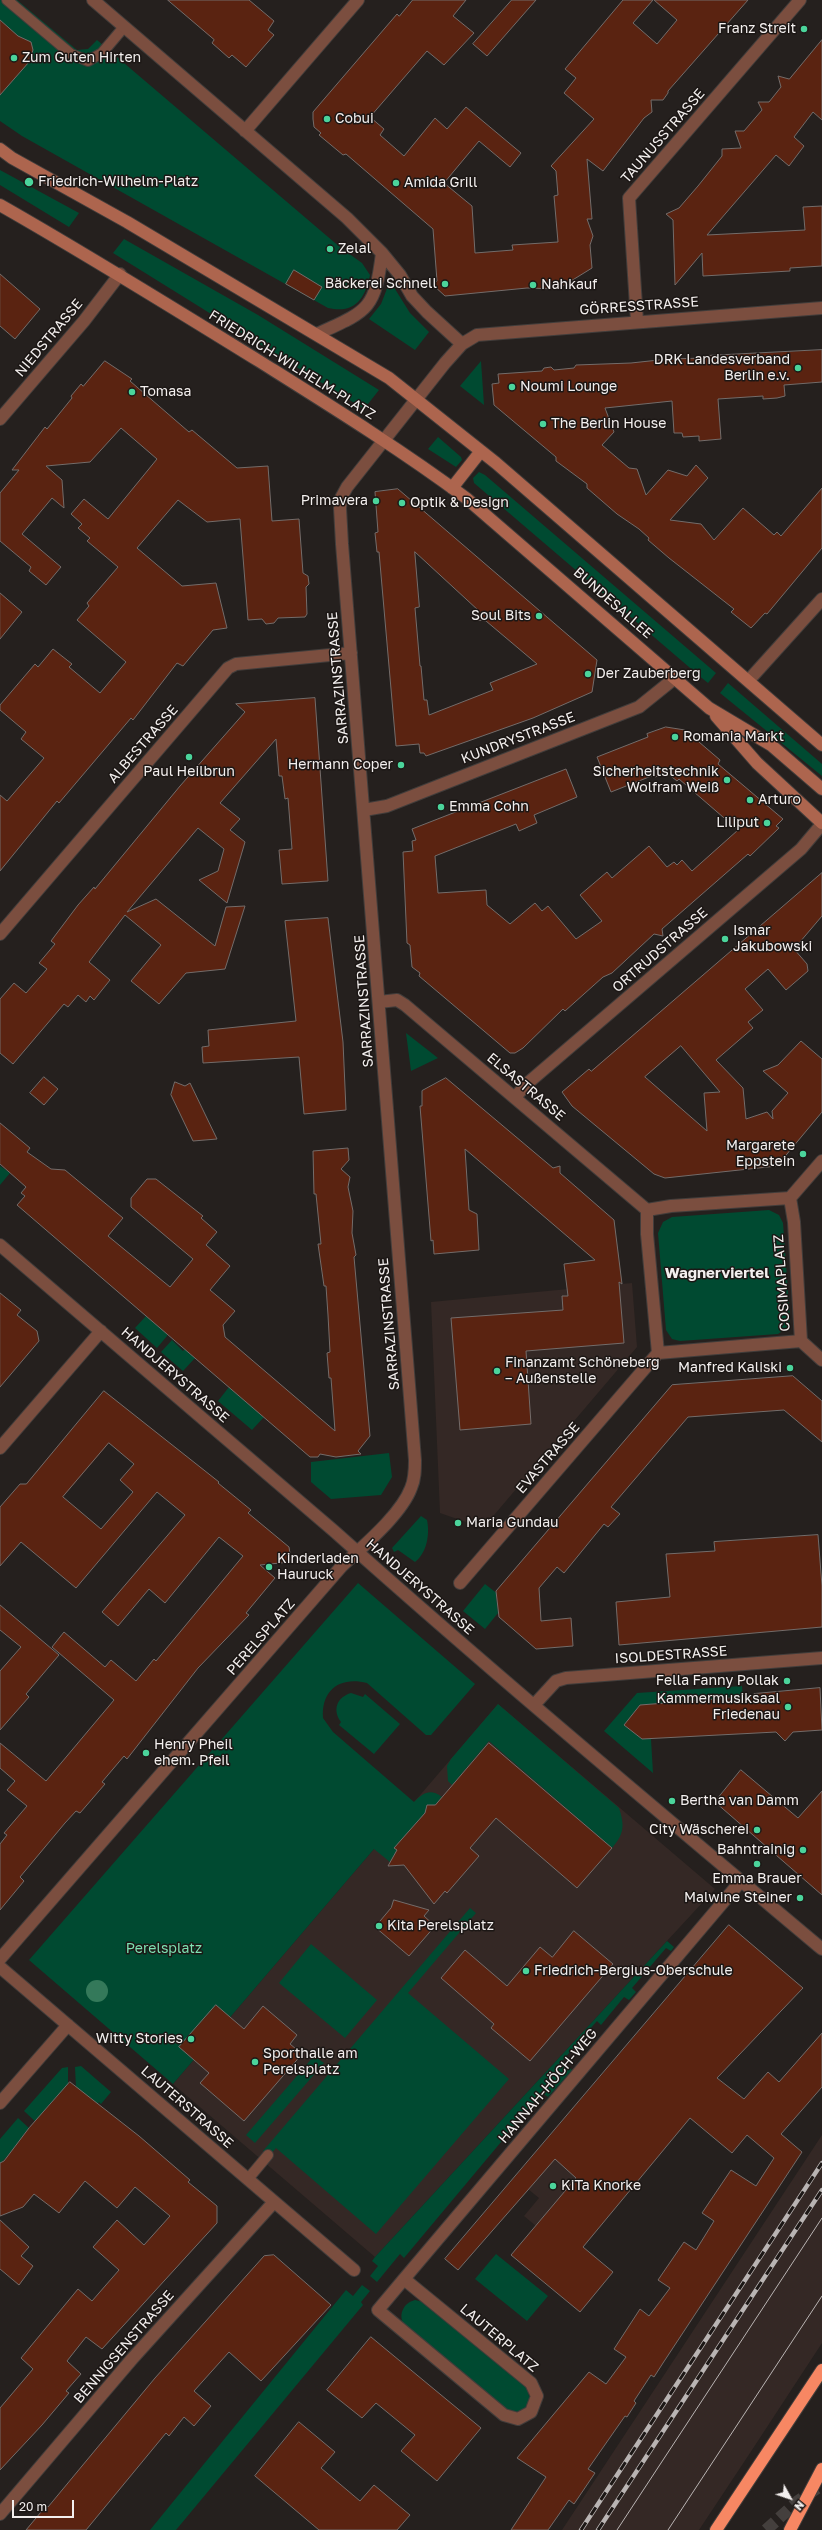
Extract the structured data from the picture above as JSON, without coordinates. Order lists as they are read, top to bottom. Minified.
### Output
{"streets":{"main road":["FRIEDRICH-WILHELM-PLATZ","BUNDESALLEE"],"street":["TAUNUSSTRASSE","GÖRRESSTRASSE","NIEDSTRASSE","SARRAZINSTRASSE","KUNDRYSTRASSE","ALBESTRASSE","ORTRUDSTRASSE","ELSASTRASSE","COSIMAPLATZ","HANDJERYSTRASSE","EVASTRASSE","PERELSPLATZ","ISOLDESTRASSE","HANNAH-HÖCH-WEG","LAUTERSTRASSE","LAUTERPLATZ","BENNIGSENSTRASSE"]},"crossings":[["TAUNUSSTRASSE","GÖRRESSTRASSE"],["NIEDSTRASSE","FRIEDRICH-WILHELM-PLATZ"],["FRIEDRICH-WILHELM-PLATZ","BUNDESALLEE"],["FRIEDRICH-WILHELM-PLATZ","SARRAZINSTRASSE"],["BUNDESALLEE","SARRAZINSTRASSE"],["BUNDESALLEE","KUNDRYSTRASSE"],["SARRAZINSTRASSE","KUNDRYSTRASSE"],["SARRAZINSTRASSE","ALBESTRASSE"],["SARRAZINSTRASSE","ELSASTRASSE"],["SARRAZINSTRASSE","HANDJERYSTRASSE"],["SARRAZINSTRASSE","PERELSPLATZ"],["ORTRUDSTRASSE","ELSASTRASSE"],["COSIMAPLATZ","EVASTRASSE"],["HANDJERYSTRASSE","PERELSPLATZ"],["HANDJERYSTRASSE","ISOLDESTRASSE"],["HANDJERYSTRASSE","HANNAH-HÖCH-WEG"],["HANNAH-HÖCH-WEG","LAUTERPLATZ"],["LAUTERSTRASSE","BENNIGSENSTRASSE"]],"districts":["Wagnerviertel"],"parks":["Perelsplatz"],"places":["Franz Streit","Zum Guten Hirten","Cobui","Friedrich-Wilhelm-Platz","Amida Grill","Zelal","Bäckerei Schnell","Nahkauf","DRK Landesverband Berlin e.v.","Noumi Lounge","Tomasa","The Berlin House","Primavera","Optik & Design","Soul Bits","Der Zauberberg","Romania Markt","Paul Heilbrun","Hermann Coper","Sicherheitstechnik Wolfram Weiß","Arturo","Emma Cohn","Liliput","Ismar Jakubowski","Margarete Eppstein","Manfred Kaliski","Finanzamt Schöneberg – Außenstelle","Maria Gundau","Kinderladen Hauruck","Fella Fanny Pollak","Kammermusiksaal Friedenau","Henry Pheil ehem. Pfeil","Bertha van Damm","City Wäscherei","Bahntrainig","Emma Brauer","Malwine Steiner","Kita Perelsplatz","Friedrich-Bergius-Oberschule","Witty Stories","Sporthalle am Perelsplatz","KiTa Knorke"],"scale_bar":"20 m","north":"bottom right"}
